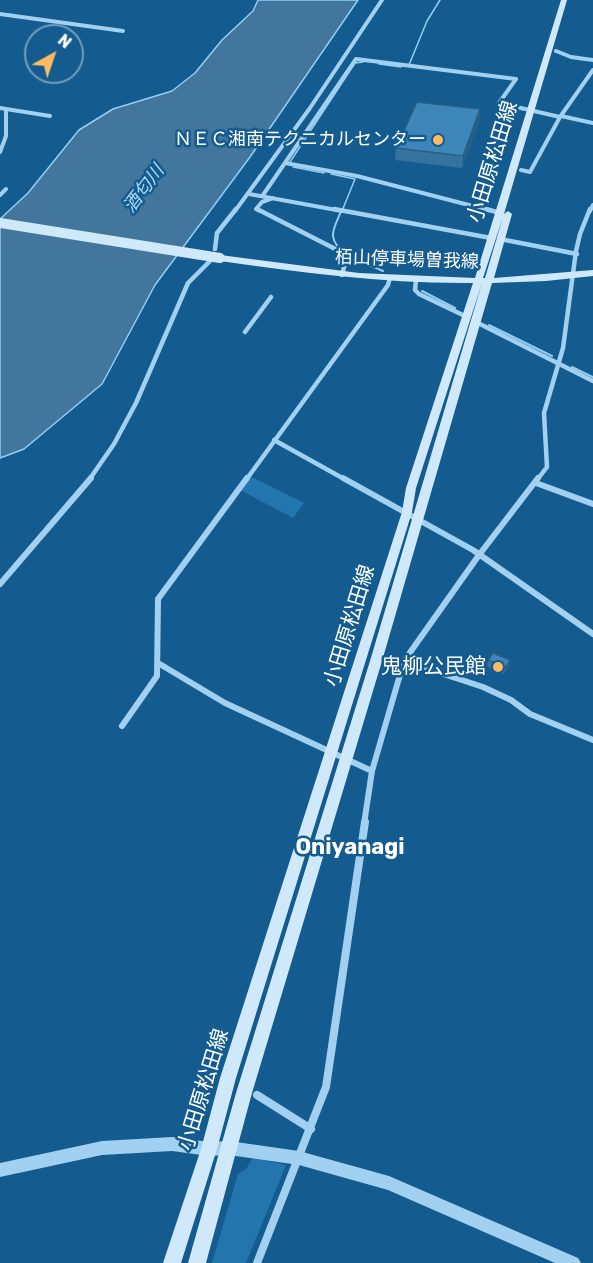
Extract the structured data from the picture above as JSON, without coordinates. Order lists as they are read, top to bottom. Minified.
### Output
{"streets":{"main road":["小田原松田線","栢山停車場曽我線"]},"crossings":[["小田原松田線","栢山停車場曽我線"]],"districts":["Oniyanagi"],"water":["酒匂川"],"places":["ＮＥＣ湘南テクニカルセンター","鬼柳公民館"],"north":"top right"}
